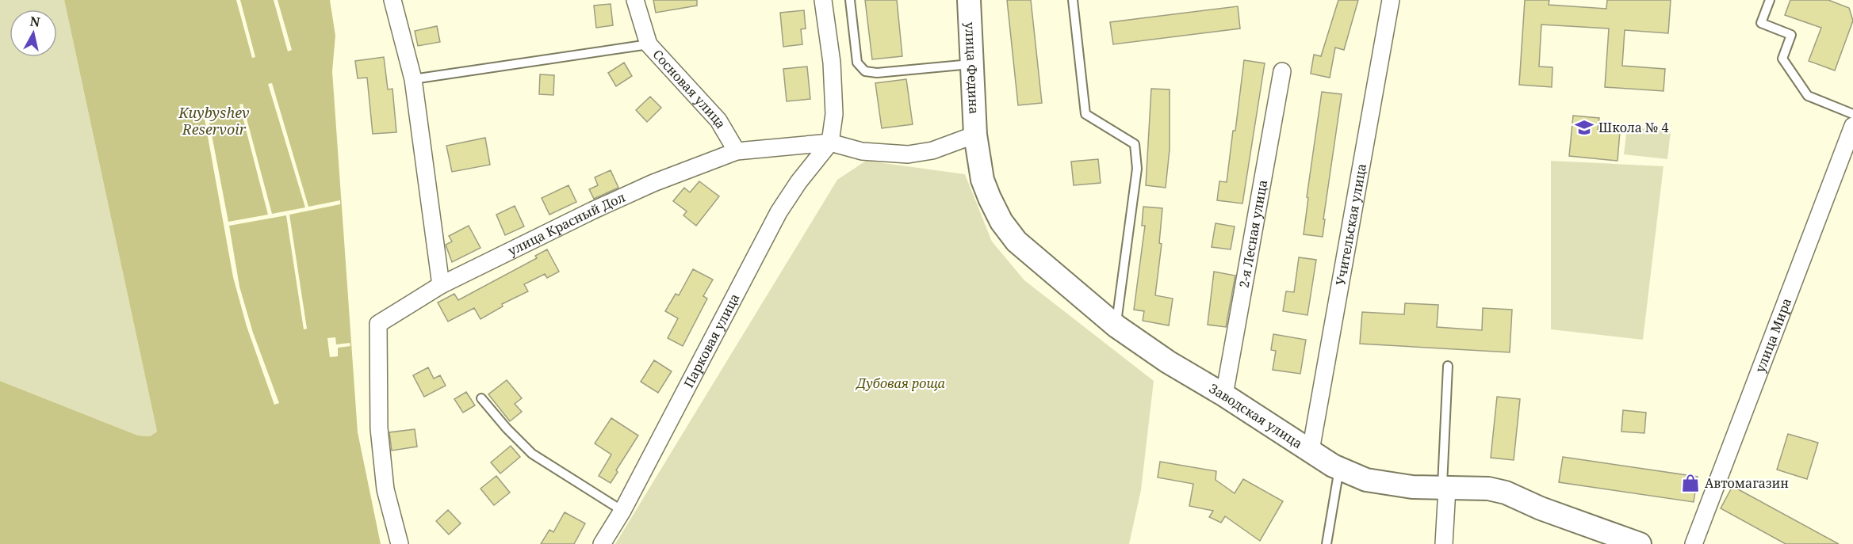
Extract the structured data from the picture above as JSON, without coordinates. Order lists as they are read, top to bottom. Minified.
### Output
{"streets":{"main road":["улица Федина","Заводская улица"],"street":["Сосновая улица","улица Красный Дол","Учительская улица","2-я Лесная улица","улица Мира","Парковая улица"]},"crossings":[["улица Федина","улица Красный Дол"],["улица Федина","Заводская улица"],["Сосновая улица","улица Красный Дол"],["улица Красный Дол","Парковая улица"],["улица Красный Дол","Заводская улица"],["Учительская улица","Заводская улица"],["2-я Лесная улица","Заводская улица"]],"water":["Kuybyshev Reservoir"],"parks":["Дубовая роща"],"places":{"school or university":["Школа № 4"],"shop":["Автомагазин"]},"north":"top"}
